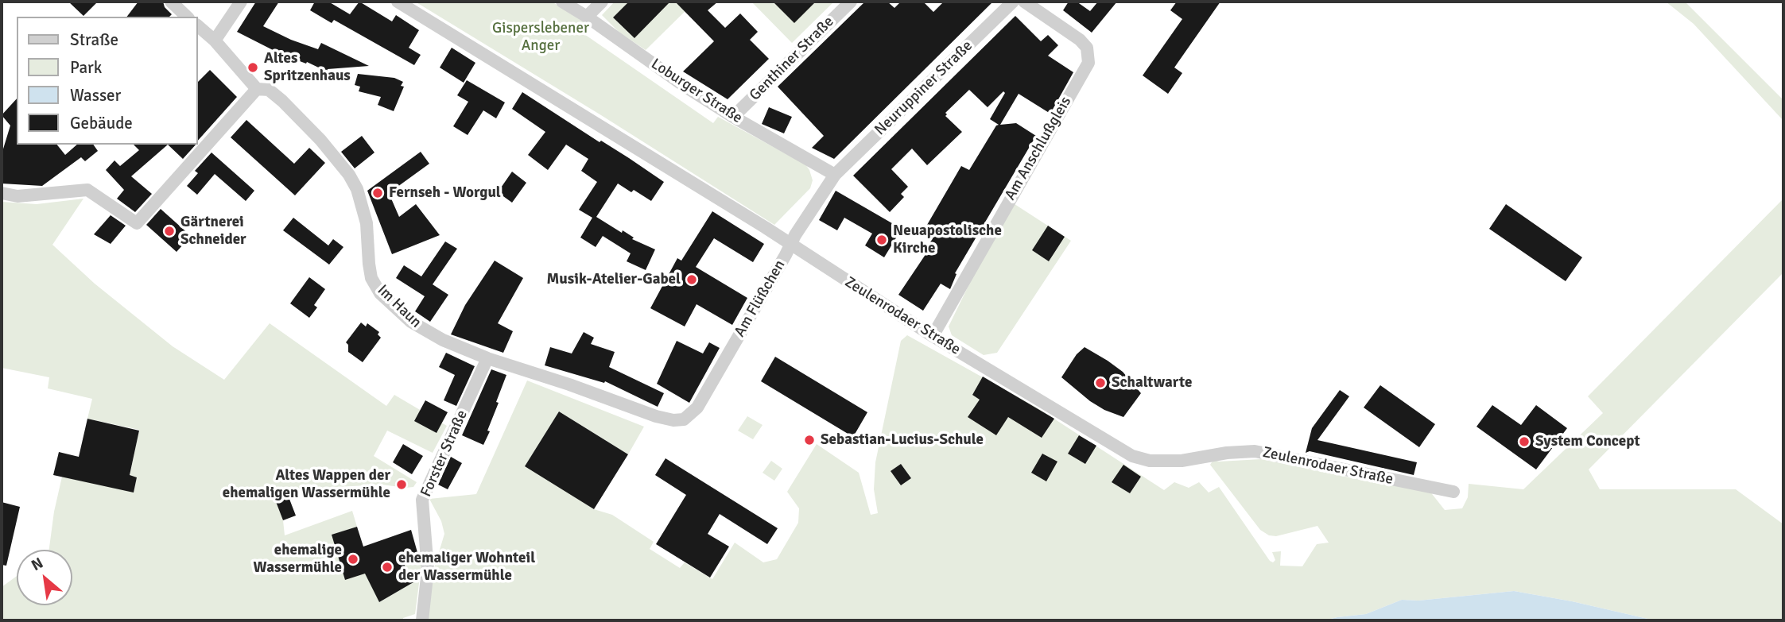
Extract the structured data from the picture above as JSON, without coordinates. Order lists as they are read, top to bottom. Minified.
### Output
{"streets":{"street":["Genthiner Straße","Neuruppiner Straße","Loburger Straße","Am Anschlußgleis","Am Flüßchen","Im Haun","Zeulenrodaer Straße","Forster Straße"]},"crossings":[["Genthiner Straße","Loburger Straße"],["Neuruppiner Straße","Loburger Straße"],["Neuruppiner Straße","Am Flüßchen"],["Loburger Straße","Am Flüßchen"],["Am Anschlußgleis","Zeulenrodaer Straße"],["Am Flüßchen","Im Haun"],["Am Flüßchen","Zeulenrodaer Straße"],["Im Haun","Forster Straße"]],"parks":["Gisperslebener Anger"],"places":["Altes Spritzenhaus","Fernseh - Worgul","Gärtnerei Schneider","Neuapostolische Kirche","Musik-Atelier-Gabel","Schaltwarte","Sebastian-Lucius-Schule","System Concept","Altes Wappen der ehemaligen Wassermühle","ehemalige Wassermühle","ehemaliger Wohnteil der Wassermühle"],"legend":["Straße","Park","Wasser","Gebäude"],"north":"top left"}
